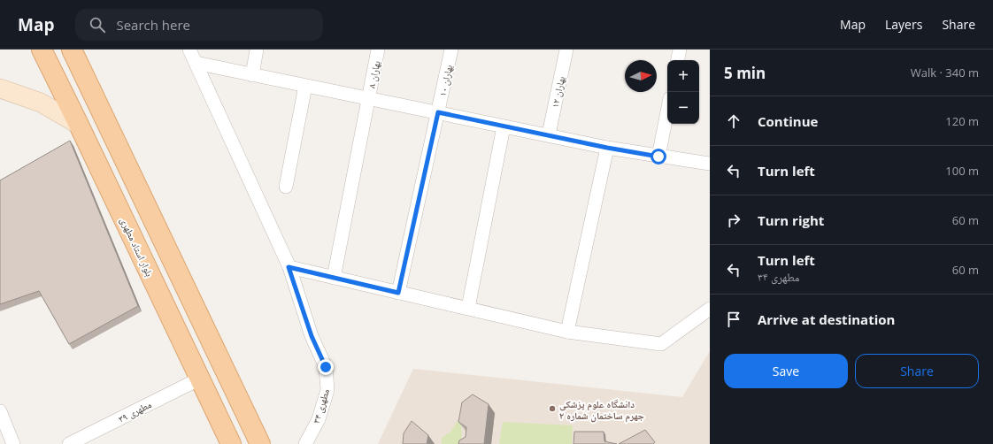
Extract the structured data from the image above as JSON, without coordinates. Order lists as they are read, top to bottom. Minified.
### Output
{"streets":{"main road":["بلوار استاد مطهری"],"street":["بهاران ۸","بهاران ۱۰","بهاران ۱۲","مطهری ۳۴","مطهری ۳۹"]},"crossings":[["بلوار استاد مطهری","مطهری ۳۹"]],"places":["دانشگاه علوم پزشکی جهرم ساختمان شماره ۲"],"north":"right","page":{"header":"Map","search":"Search here","nav":["Map","Layers","Share"],"heading":["5 min","Walk · 340 m"],"map_buttons":["+","−"],"list":[["Continue","120 m"],["Turn left","100 m"],["Turn right","60 m"],["Turn left","مطهری ۳۴","60 m"],"Arrive at destination"],"buttons":["Save","Share"]}}
